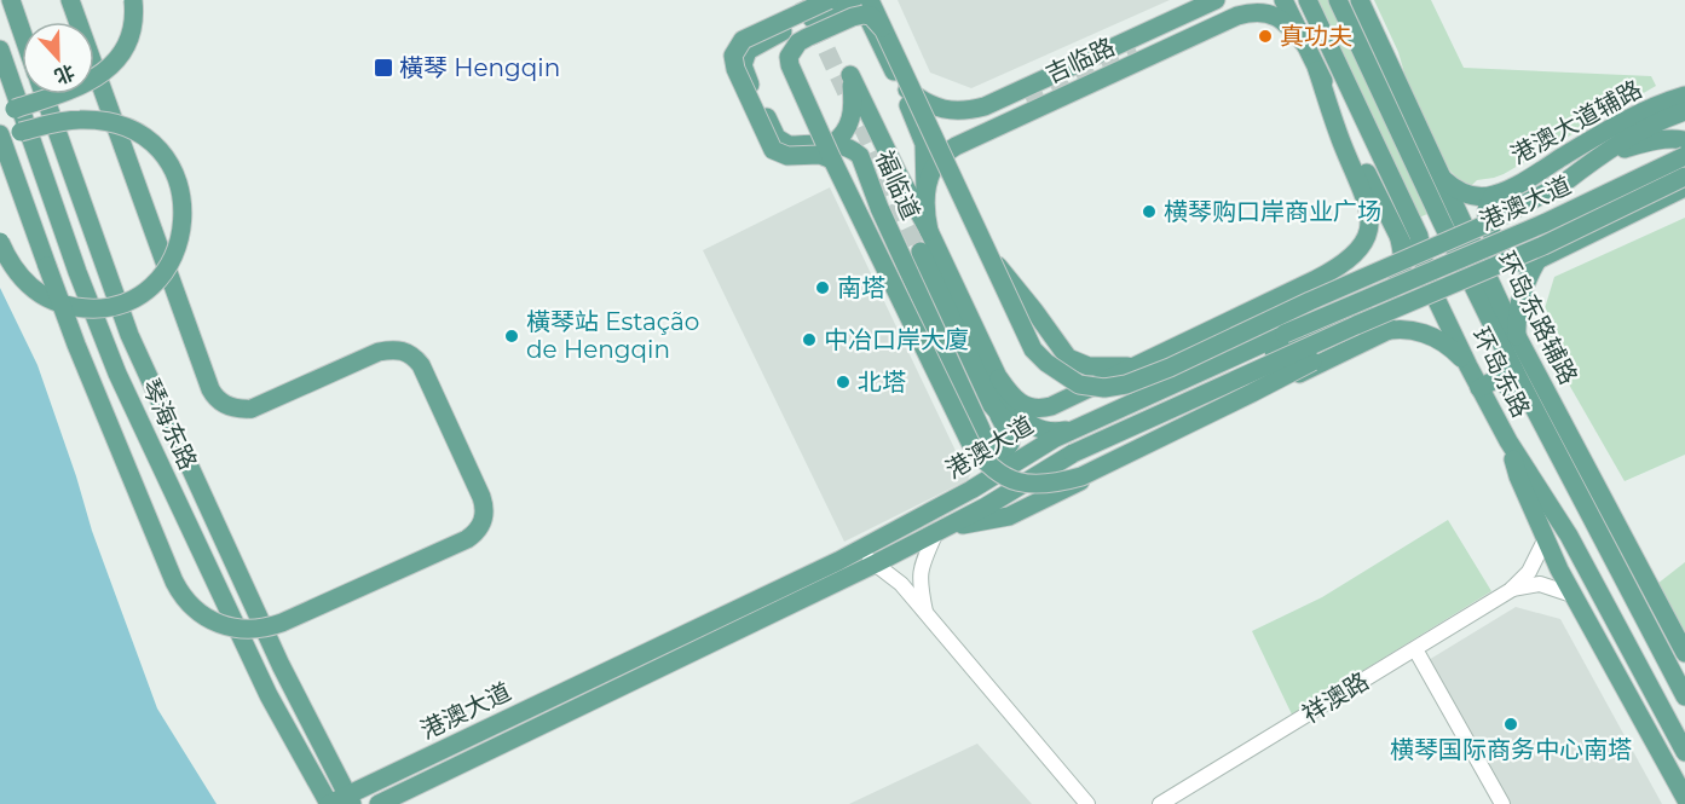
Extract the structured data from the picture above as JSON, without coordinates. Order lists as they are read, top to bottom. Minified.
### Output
{"streets":{"main road":["吉临路","港澳大道辅路","福临道","港澳大道","环岛东路辅路","环岛东路","琴海东路"],"street":["祥澳路"]},"crossings":[["吉临路","福临道"],["福临道","港澳大道"],["港澳大道","环岛东路"],["港澳大道","琴海东路"]],"places":{"other":["真功夫","横琴购口岸商业广场","南塔","橫琴站 Estação de Hengqin","中冶口岸大廈","北塔","横琴国际商务中心南塔"],"transit":["橫琴 Hengqin"]},"north":"bottom"}
